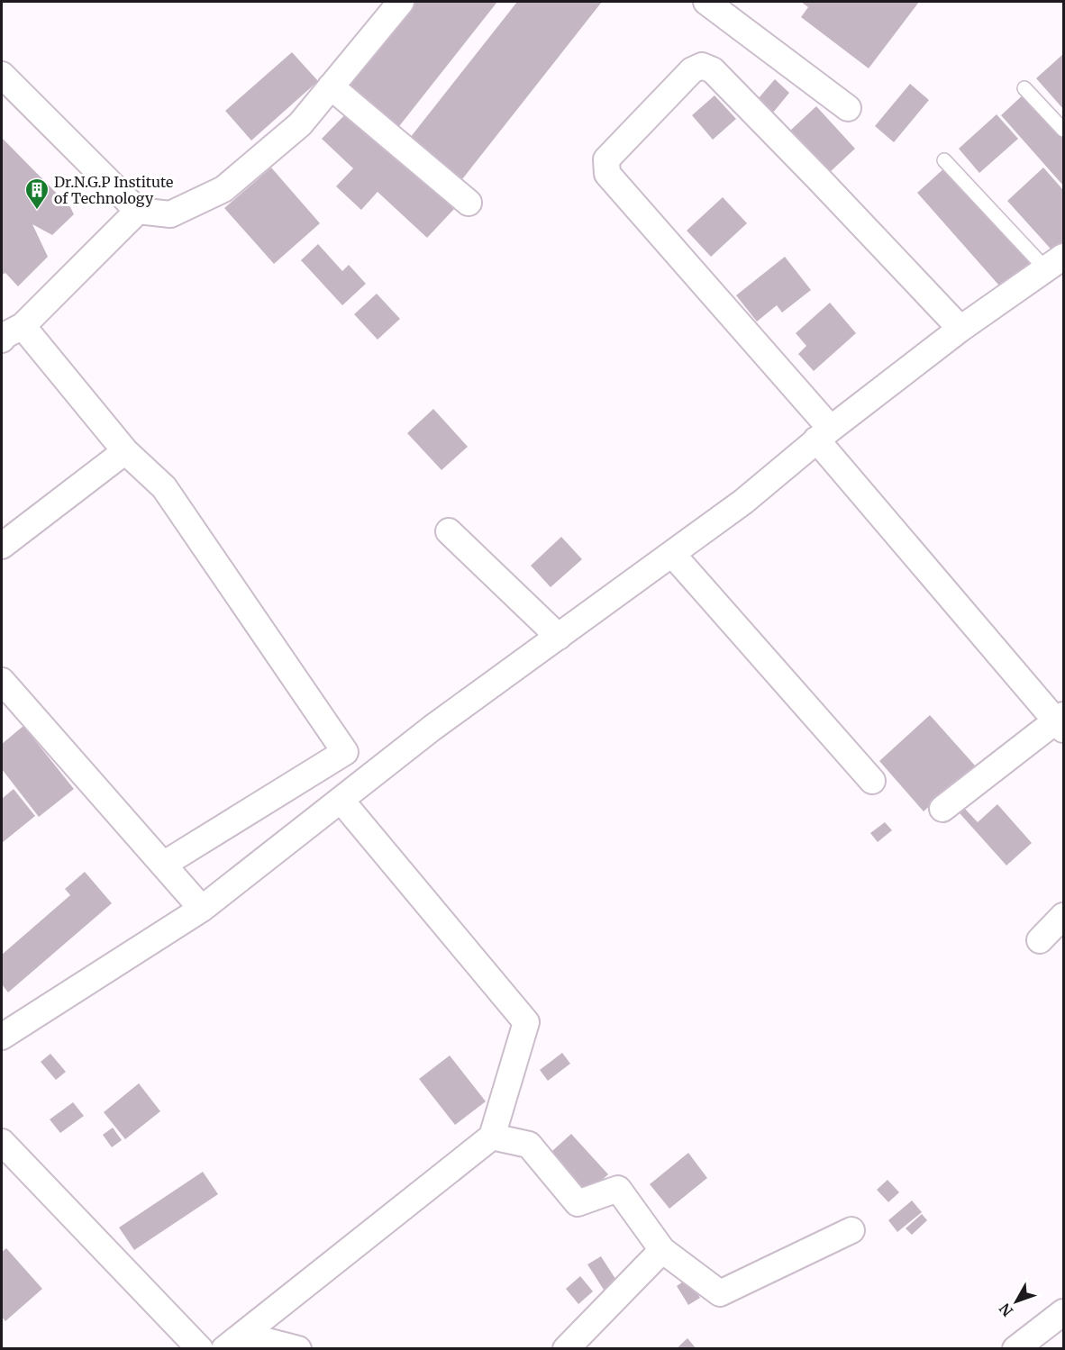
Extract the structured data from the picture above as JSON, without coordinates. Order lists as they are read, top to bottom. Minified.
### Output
{"places":{"building":["Dr.N.G.P Institute of Technology"]},"north":"bottom left"}
